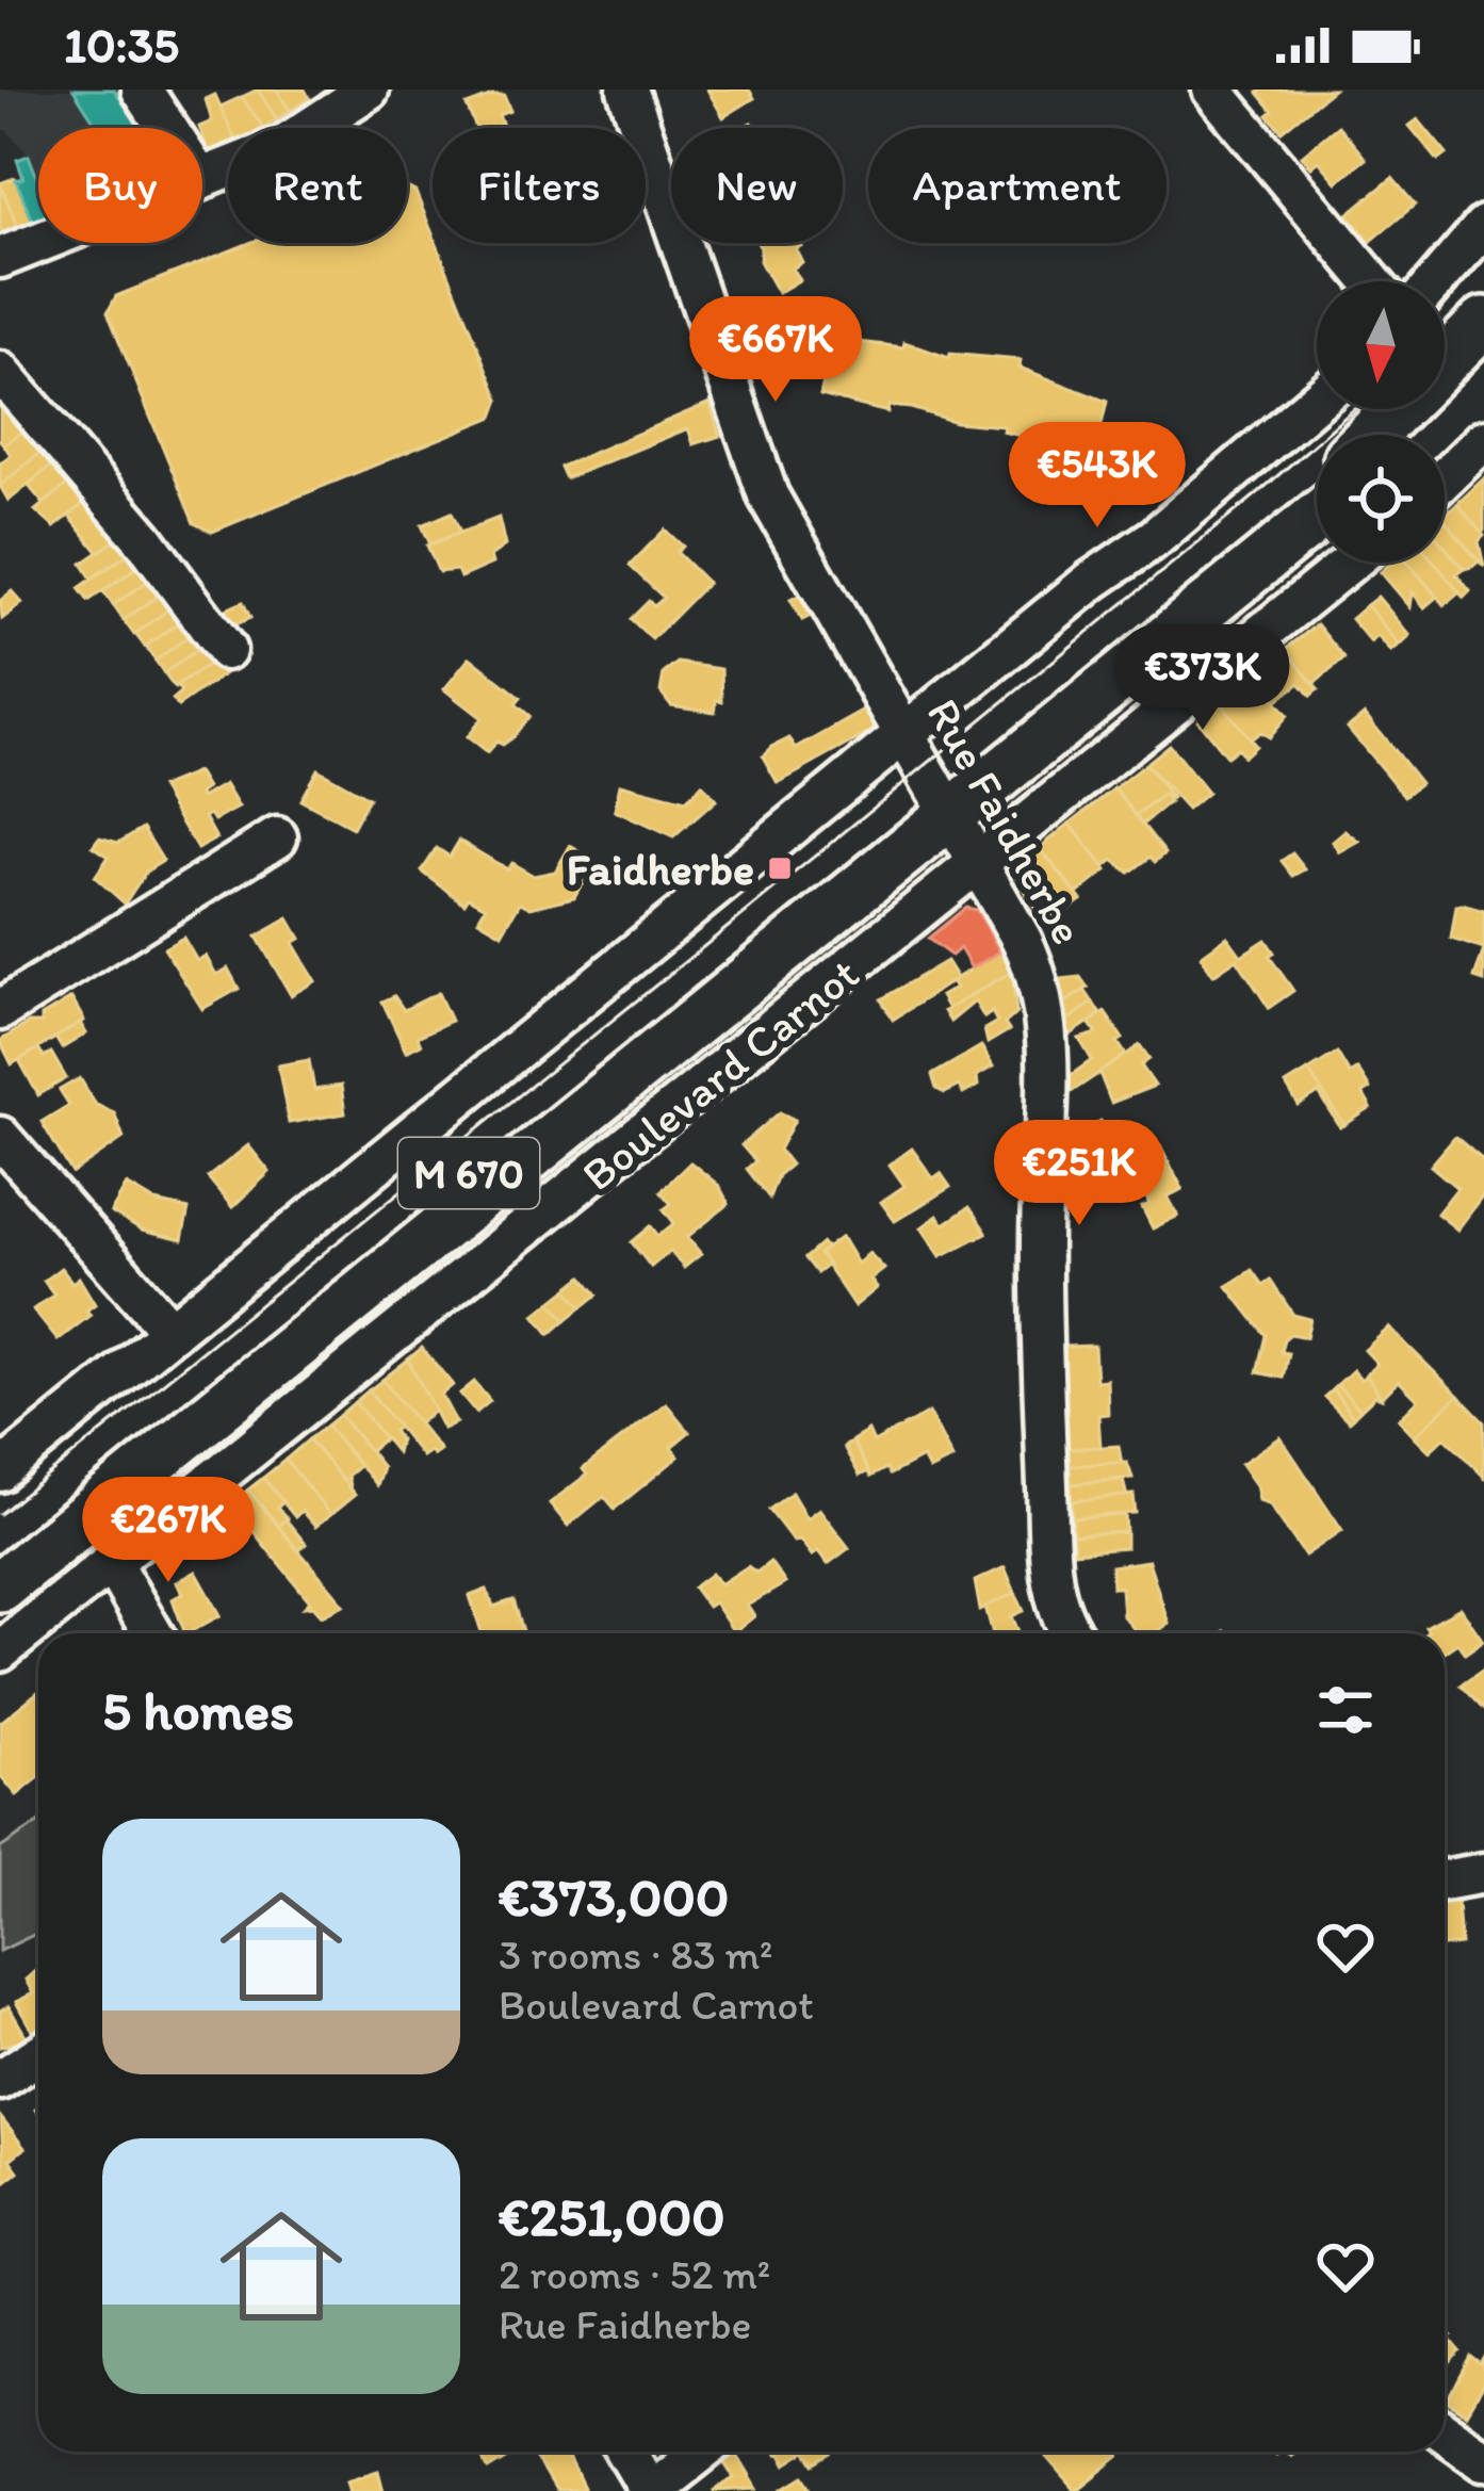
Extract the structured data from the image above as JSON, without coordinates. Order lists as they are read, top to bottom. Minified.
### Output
{"streets":{"main road":["Boulevard Carnot","M 670"],"street":["Rue Faidherbe"]},"crossings":[["Rue Faidherbe","Boulevard Carnot"]],"places":{"transit":["Faidherbe"]},"north":"bottom","page":{"status":"10:35","chip":["Buy","Rent","Filters","New","Apartment"],"price":["€667K","€543K","€373K","€251K","€267K"],"heading":"5 homes","list":[{"name":"€373,000","note":"3 rooms · 83 m² · Boulevard Carnot"},{"name":"€251,000","note":"2 rooms · 52 m² · Rue Faidherbe"}]}}
